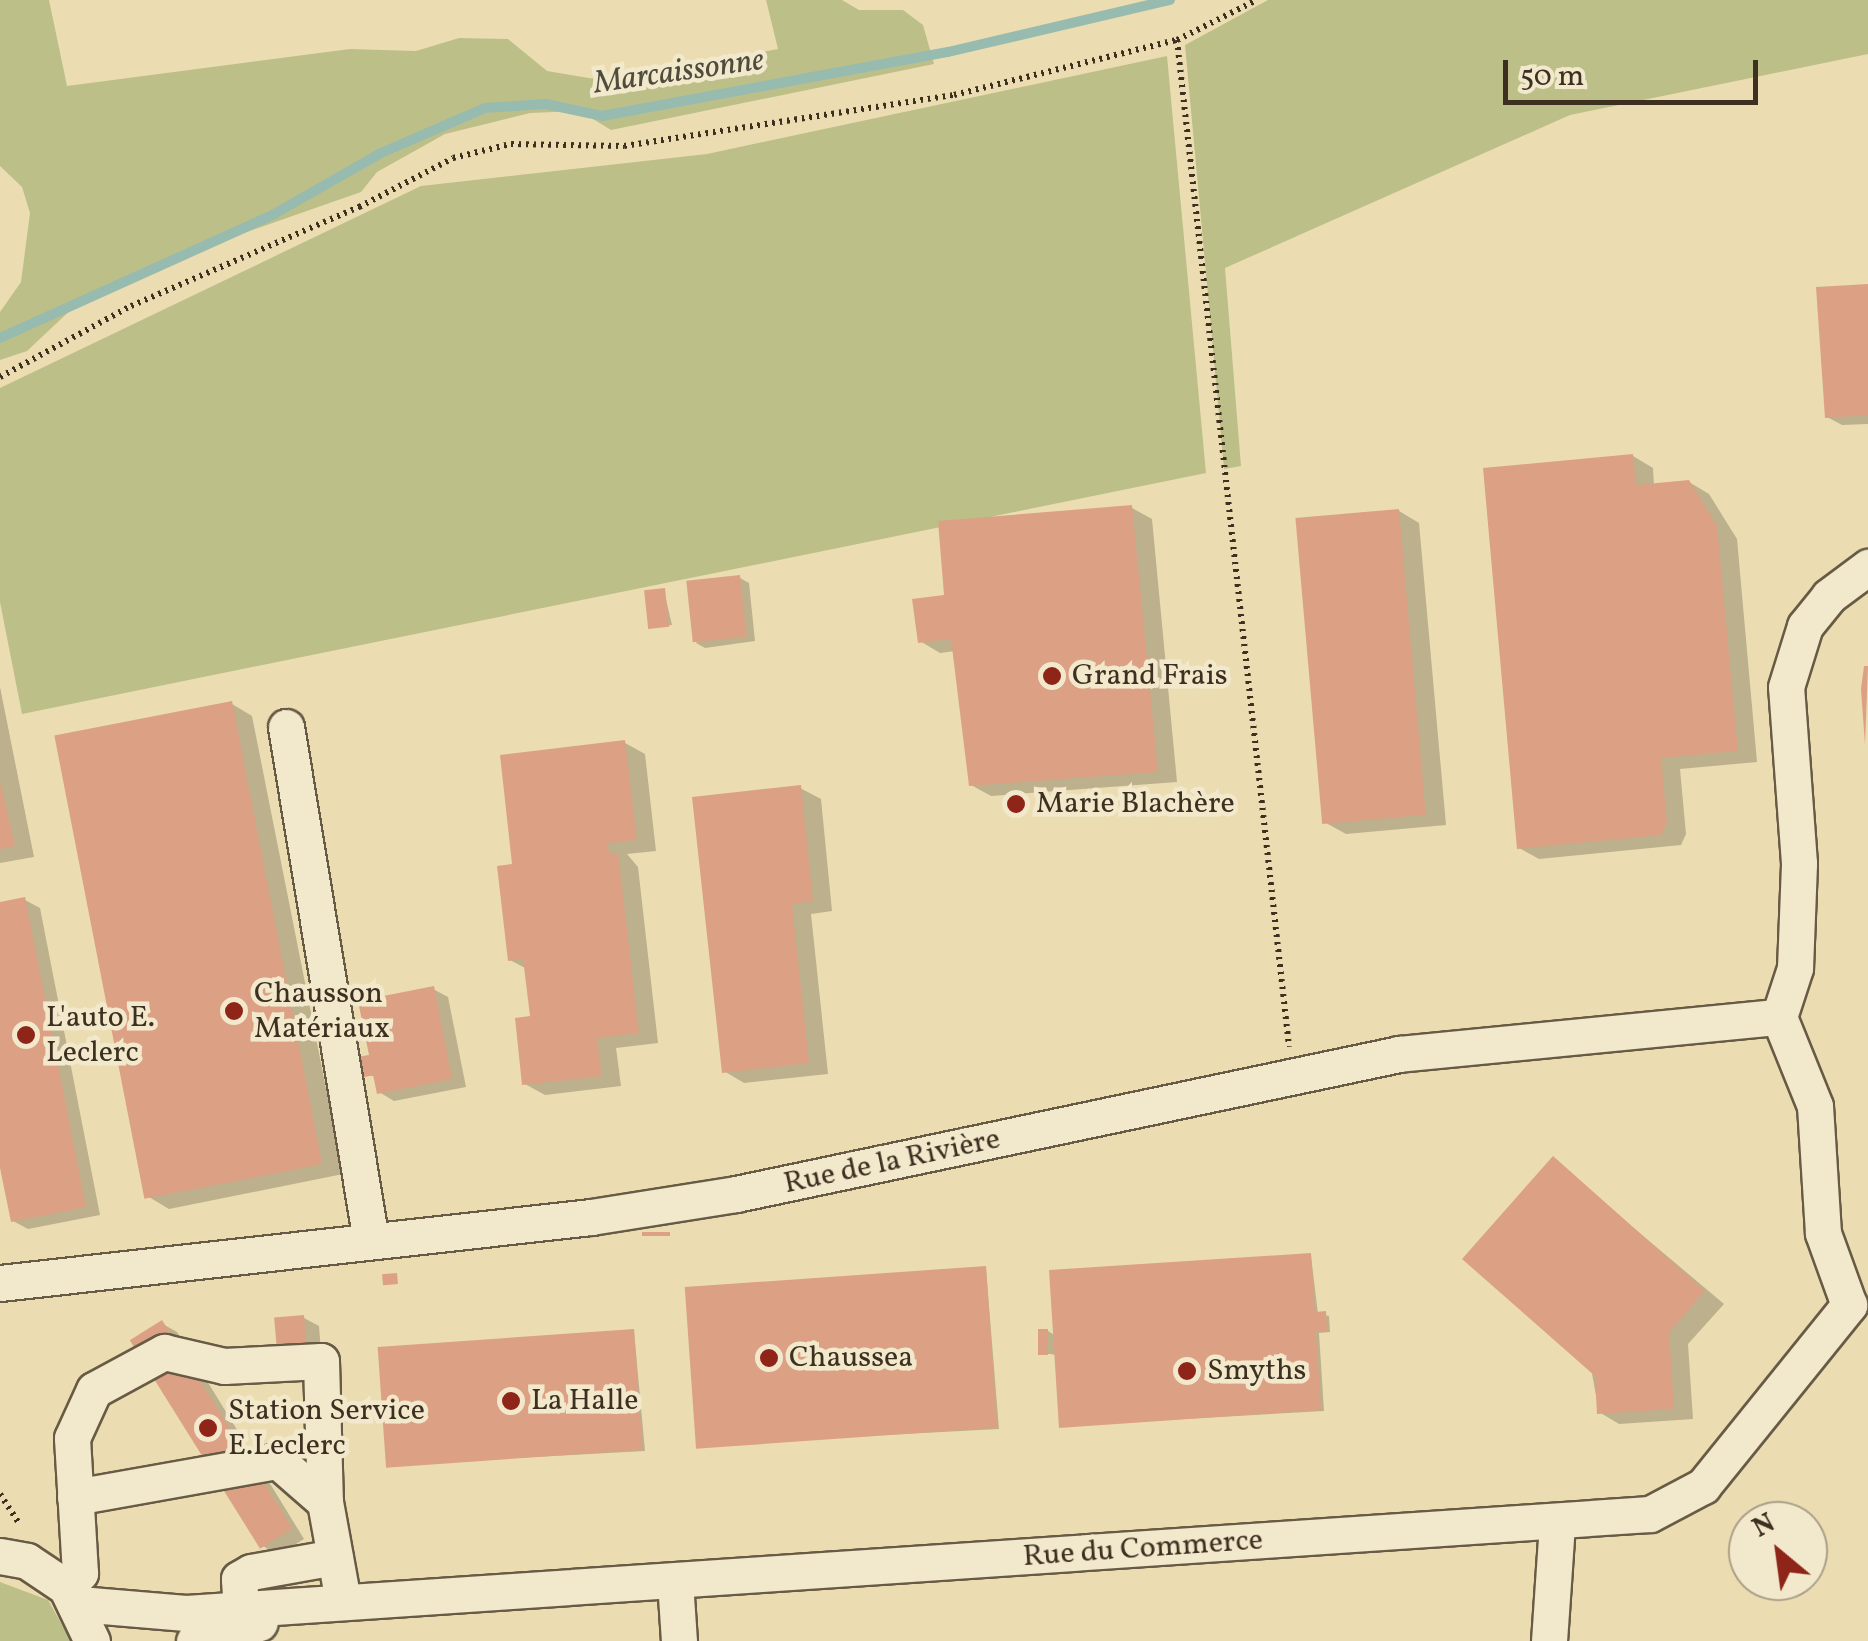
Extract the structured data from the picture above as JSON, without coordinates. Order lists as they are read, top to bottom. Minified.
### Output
{"streets":{"street":["Rue de la Rivière","Rue du Commerce"]},"water":["Marcaissonne"],"places":["Grand Frais","Marie Blachère","Chausson Matériaux","L'auto E. Leclerc","Chaussea","Smyths","La Halle","Station Service E.Leclerc"],"scale_bar":"50 m","north":"top left"}
